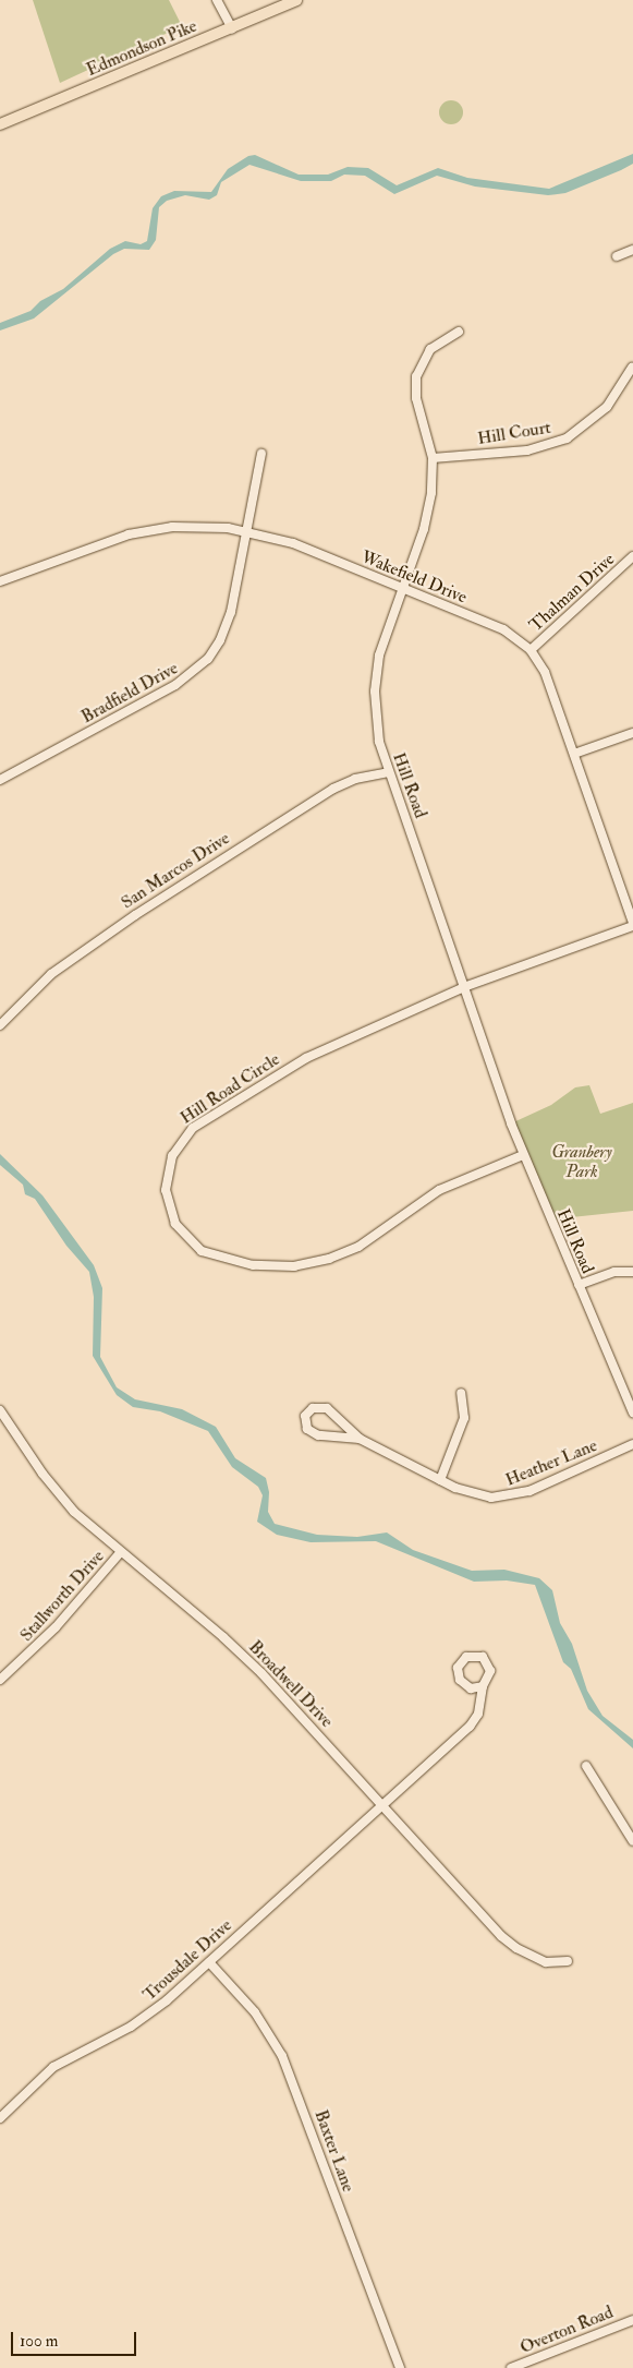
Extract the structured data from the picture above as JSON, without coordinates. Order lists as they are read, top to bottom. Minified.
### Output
{"streets":{"main road":["Edmondson Pike"],"street":["Hill Court","Wakefield Drive","Thalman Drive","Bradfield Drive","Hill Road","San Marcos Drive","Hill Road Circle","Heather Lane","Stallworth Drive","Broadwell Drive","Trousdale Drive","Baxter Lane","Overton Road"]},"crossings":[["Wakefield Drive","Thalman Drive"],["Wakefield Drive","Bradfield Drive"],["Wakefield Drive","Hill Road"],["Hill Road","San Marcos Drive"],["Hill Road","Hill Road Circle"],["Stallworth Drive","Broadwell Drive"],["Broadwell Drive","Trousdale Drive"],["Trousdale Drive","Baxter Lane"]],"parks":["Granbery Park"],"scale_bar":"100 m"}
